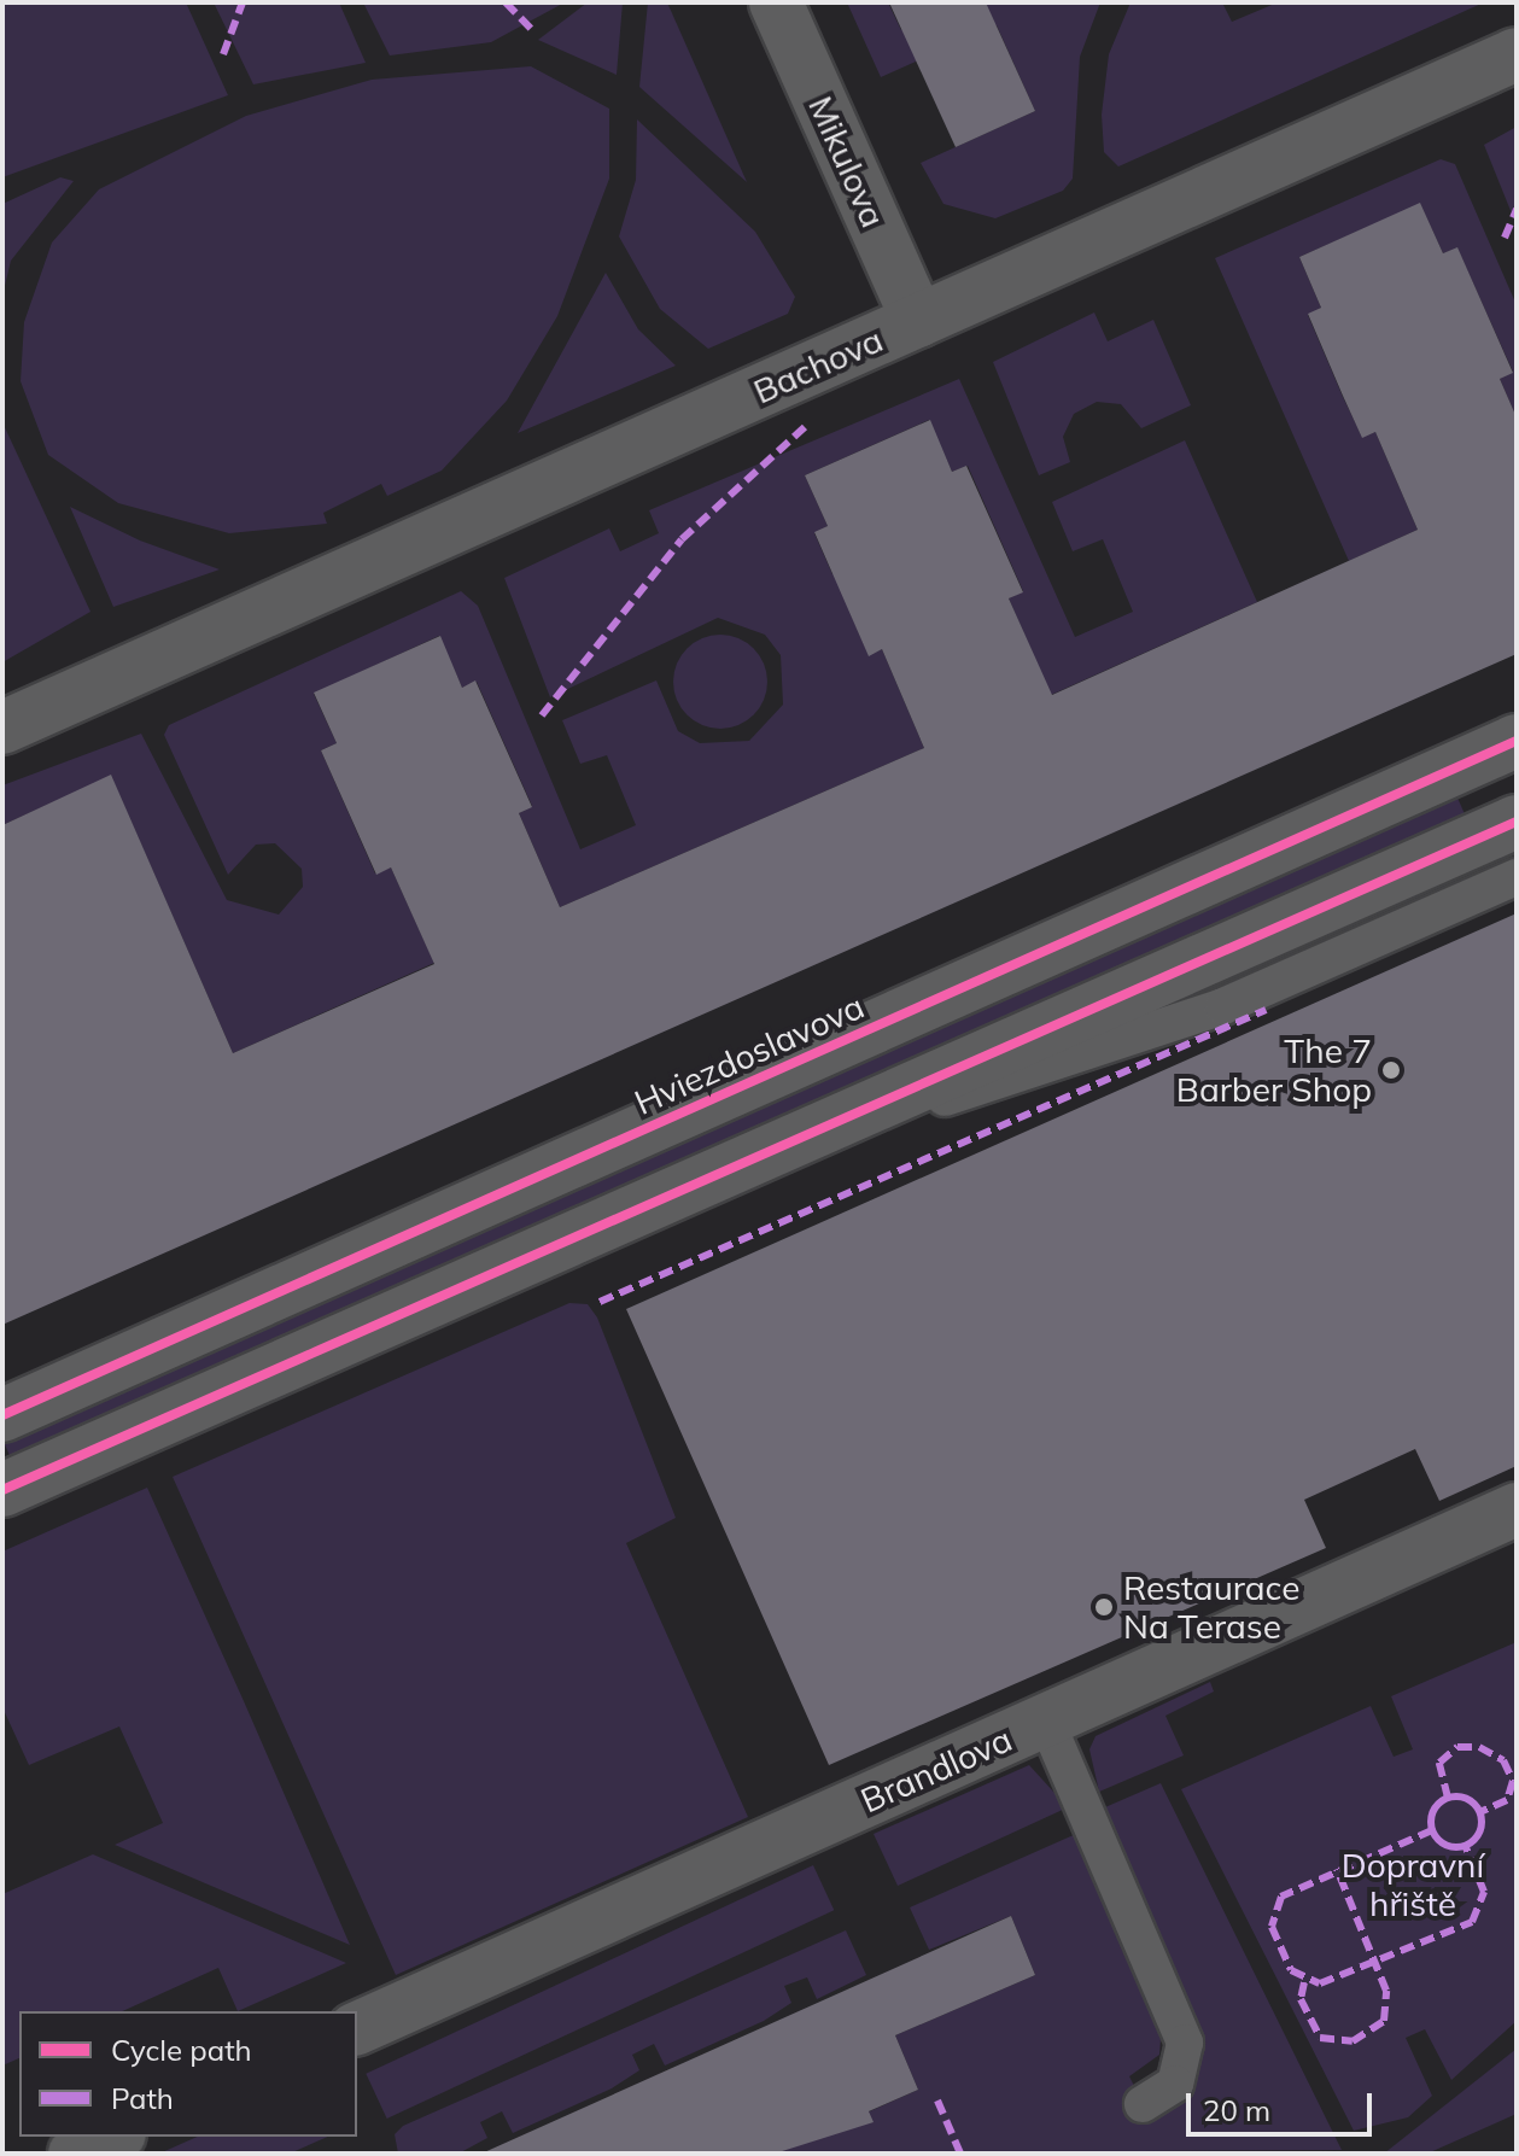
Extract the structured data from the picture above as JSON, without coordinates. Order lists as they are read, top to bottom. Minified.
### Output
{"streets":{"street":["Mikulova","Bachova","Hviezdoslavova","Brandlova"]},"crossings":[["Mikulova","Bachova"]],"parks":["Dopravní hřiště"],"places":["The 7 Barber Shop","Restaurace Na Terase"],"legend":["Cycle path","Path"],"scale_bar":"20 m"}
